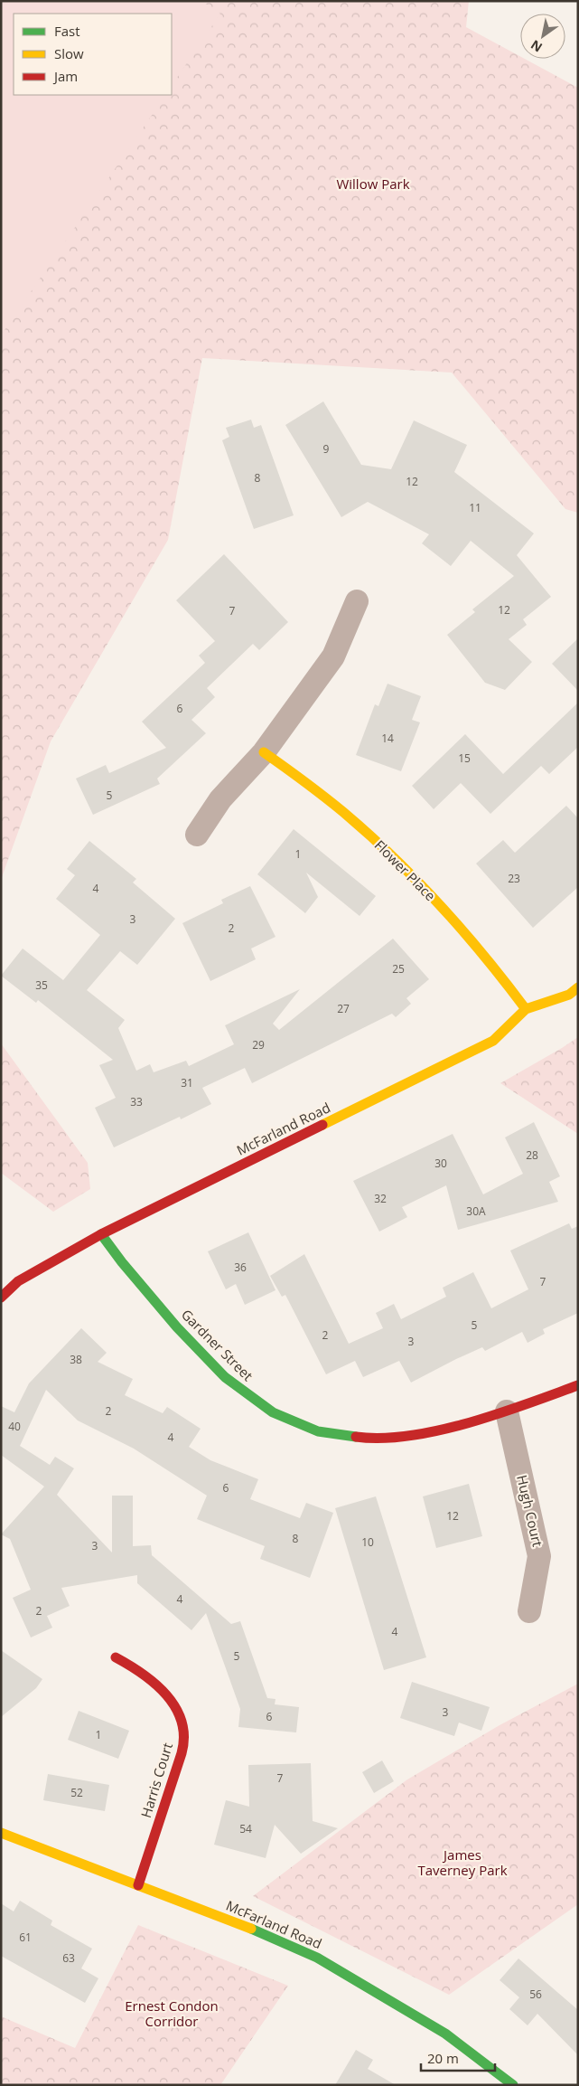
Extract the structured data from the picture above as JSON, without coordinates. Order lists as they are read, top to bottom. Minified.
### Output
{"streets":{"street":["Flower Place","McFarland Road","Gardner Street","Hugh Court","Harris Court"]},"crossings":[["Flower Place","McFarland Road"],["McFarland Road","Gardner Street"],["McFarland Road","Harris Court"],["Gardner Street","Hugh Court"]],"parks":["Willow Park","James Taverney Park","Ernest Condon Corridor"],"house_numbers":["9","8","12","11","12","7","6","14","15","5","1","23","4","3","2","25","35","27","29","31","33","28","30","32","30A","36","7","5","2","3","38","2","40","4","6","12","8","10","3","4","2","4","5","3","6","1","7","52","54","61","63","56"],"legend":["Fast","Slow","Jam"],"scale_bar":"20 m","north":"bottom left"}
